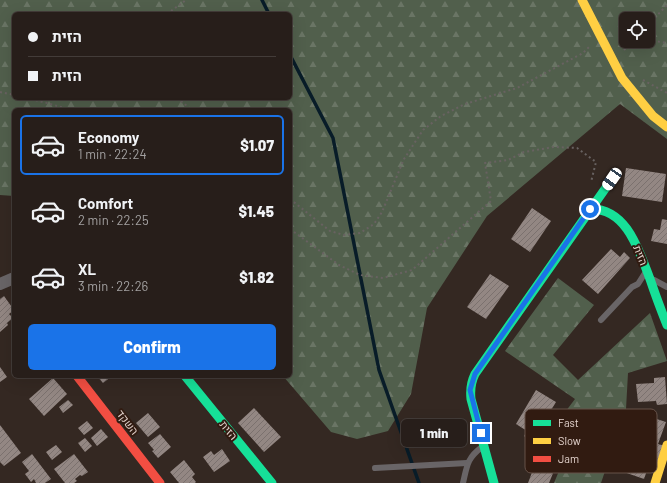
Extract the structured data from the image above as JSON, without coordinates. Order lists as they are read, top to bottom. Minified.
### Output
{"streets":{"street":["הזית","השקד"]},"legend":["Fast","Slow","Jam"],"page":{"banner":["הזית","הזית"],"list":[{"name":"Economy","note":"1 min · 22:24","value":"$1.07"},{"name":"Comfort","note":"2 min · 22:25","value":"$1.45"},{"name":"XL","note":"3 min · 22:26","value":"$1.82"}],"buttons":"Confirm","bubble":"1 min"}}
